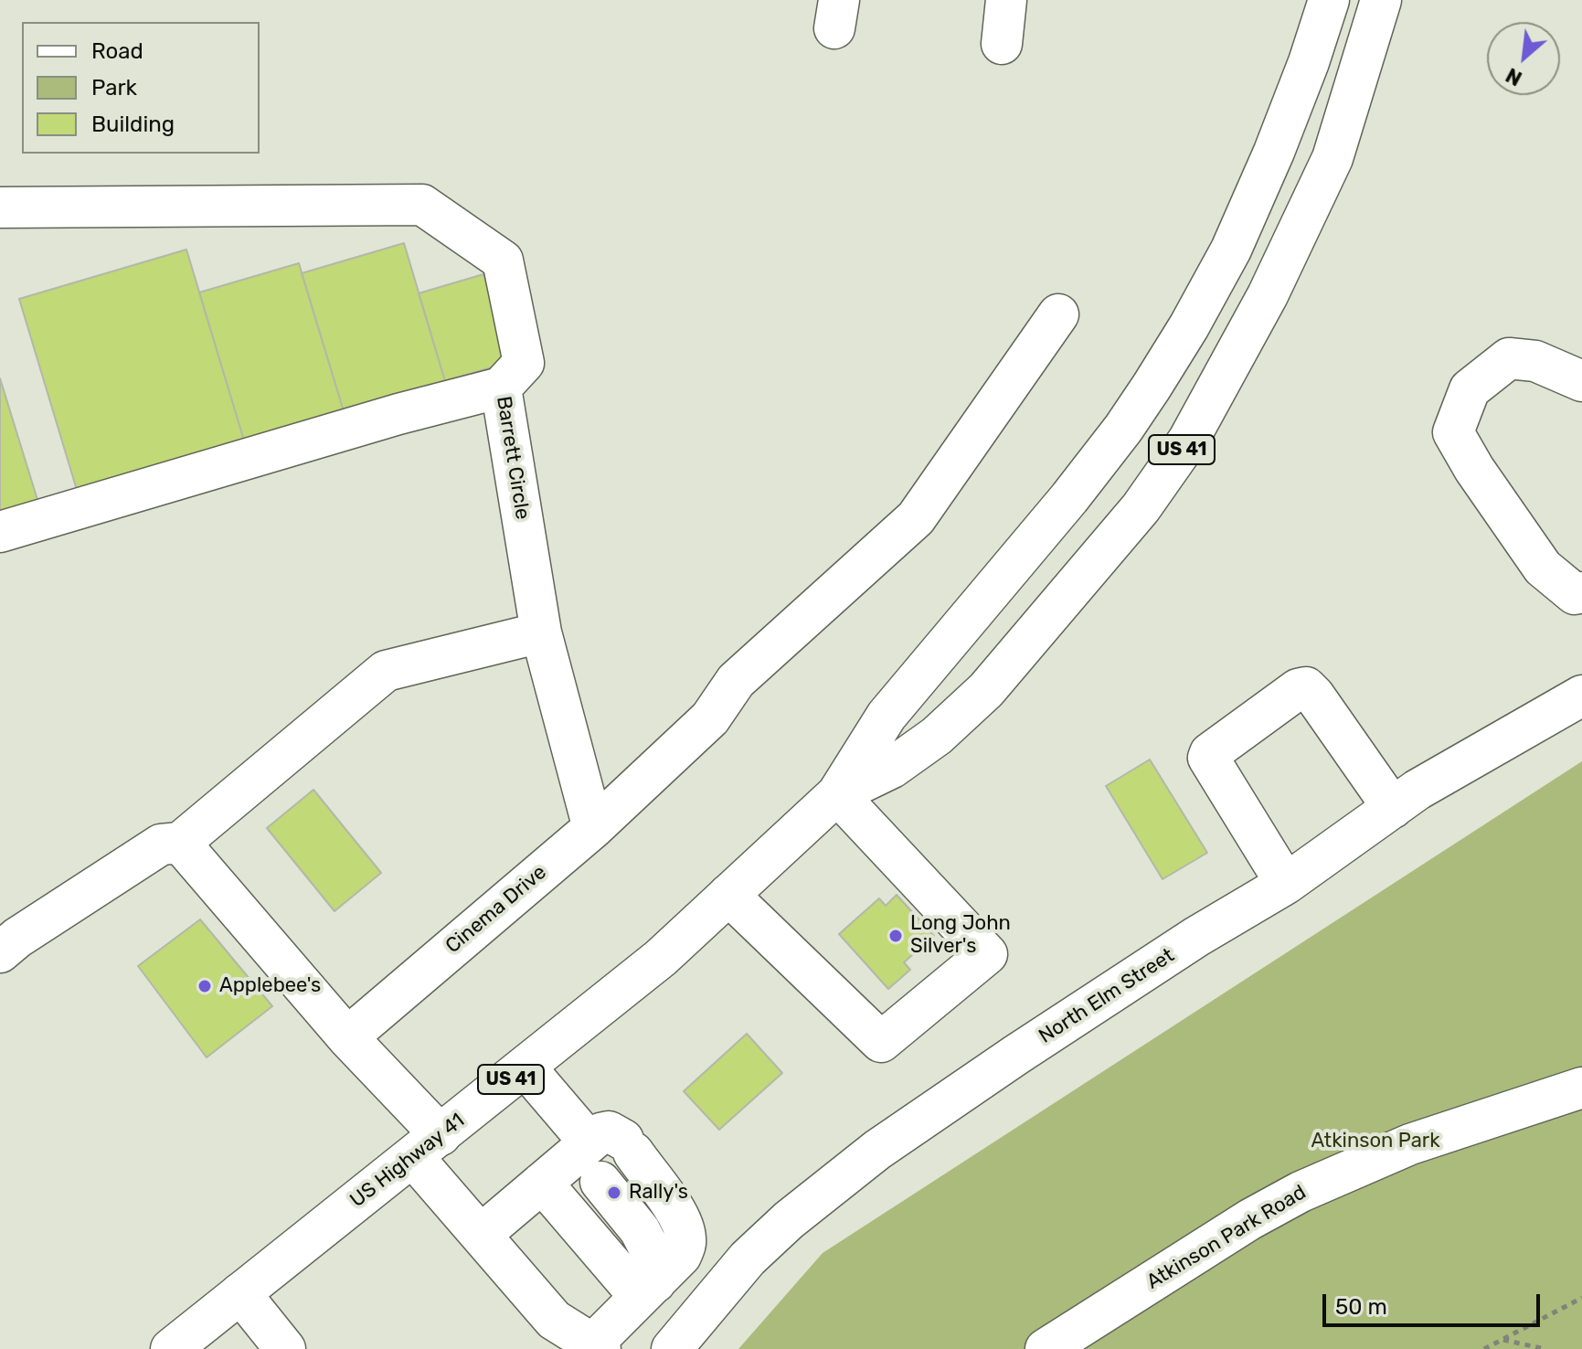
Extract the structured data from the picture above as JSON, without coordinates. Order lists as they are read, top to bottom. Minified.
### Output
{"streets":{"main road":["US 41","Barrett Circle","Cinema Drive","North Elm Street","US Highway 41","Atkinson Park Road"]},"crossings":[["US 41","US Highway 41"],["Barrett Circle","Cinema Drive"]],"parks":["Atkinson Park"],"places":["Long John Silver's","Applebee's","Rally's"],"legend":["Road","Park","Building"],"scale_bar":"50 m","north":"bottom left"}
